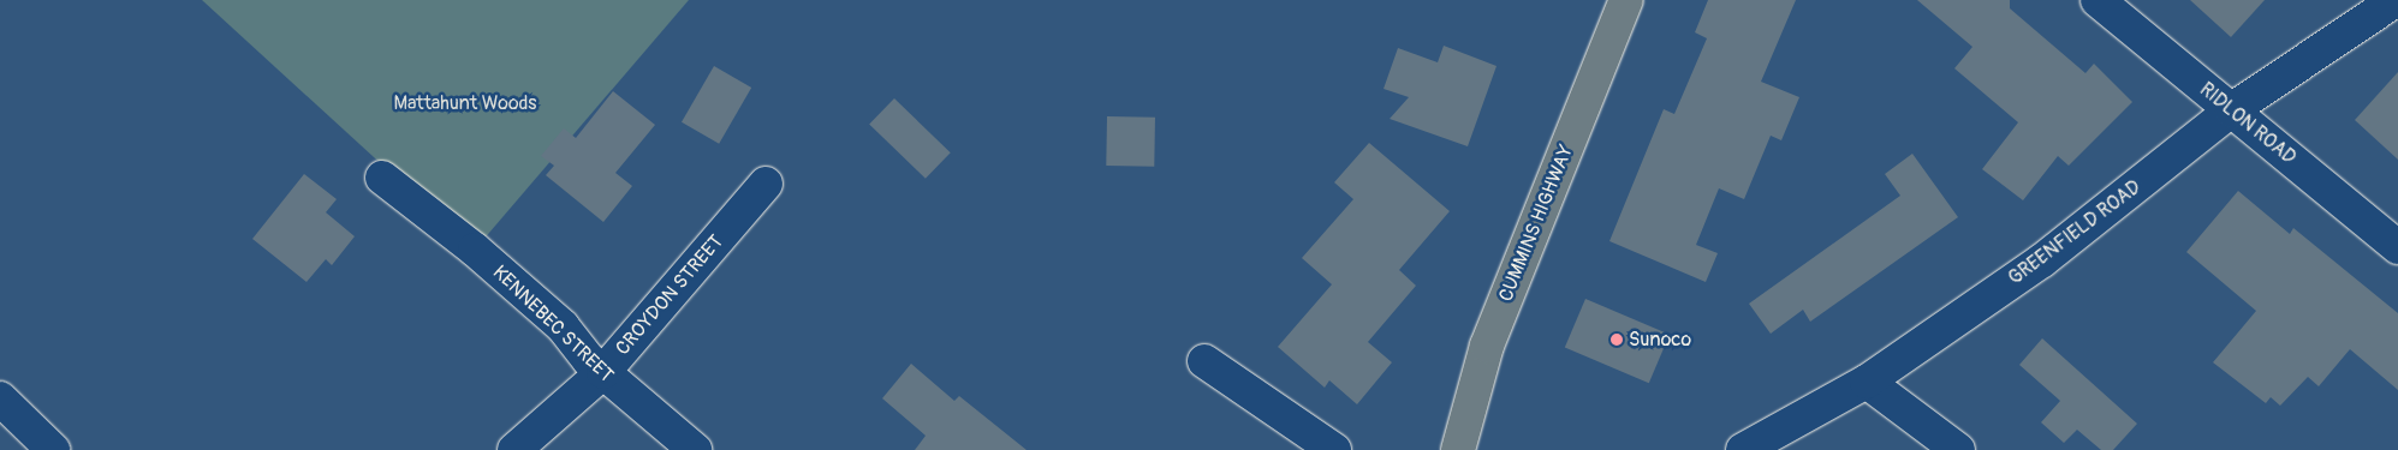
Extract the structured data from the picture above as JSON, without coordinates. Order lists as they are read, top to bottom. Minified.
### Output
{"streets":{"main road":["CUMMINS HIGHWAY"],"street":["RIDLON ROAD","GREENFIELD ROAD","CROYDON STREET","KENNEBEC STREET"]},"crossings":[["RIDLON ROAD","GREENFIELD ROAD"],["CROYDON STREET","KENNEBEC STREET"]],"parks":["Mattahunt Woods"],"places":["Sunoco"]}
